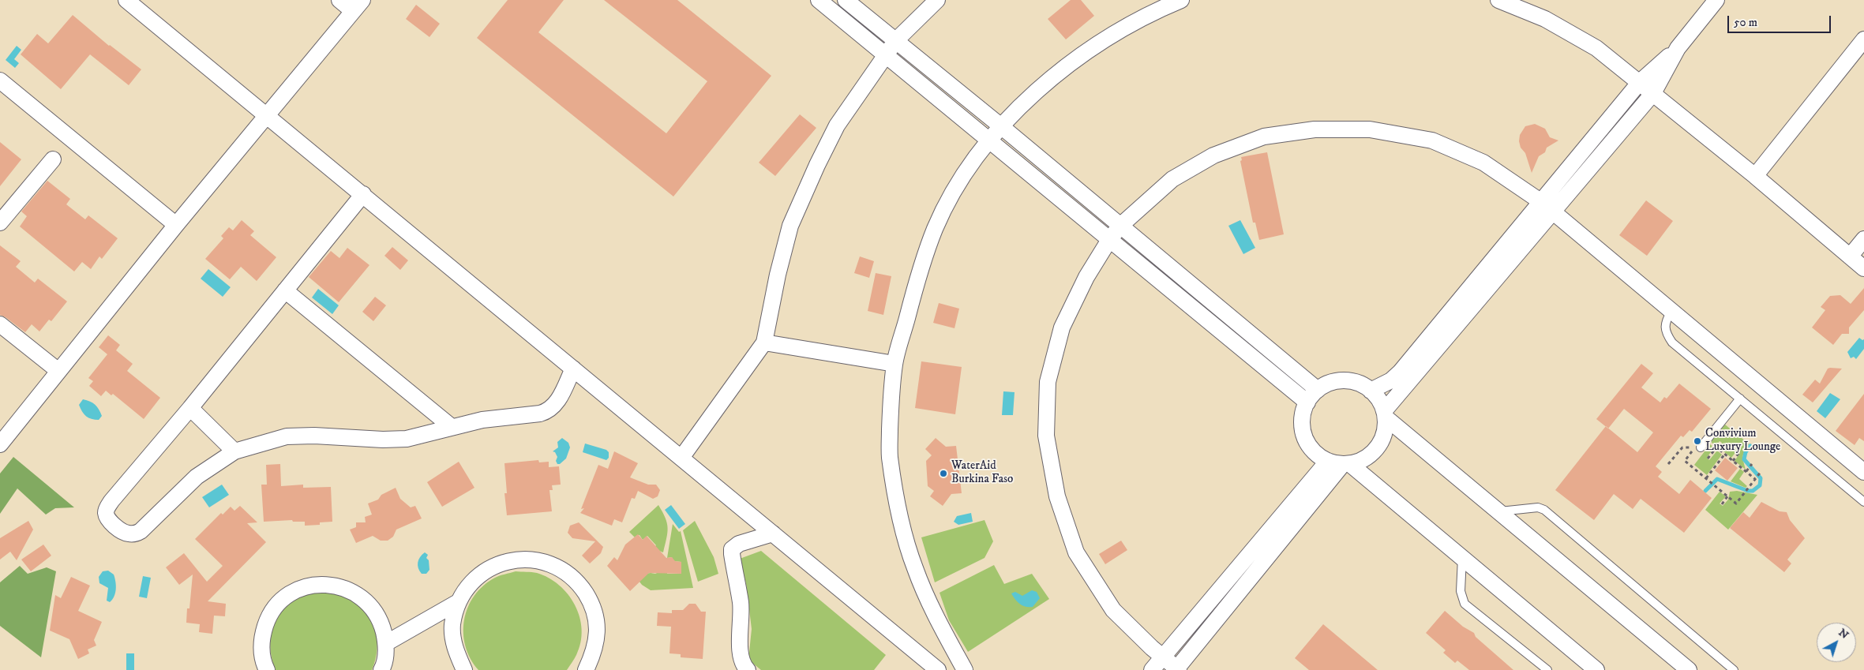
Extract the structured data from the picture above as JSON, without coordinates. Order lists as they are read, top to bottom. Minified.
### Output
{"places":["Convivium Luxury Lounge","WaterAid Burkina Faso"],"scale_bar":"50 m","north":"top right"}
